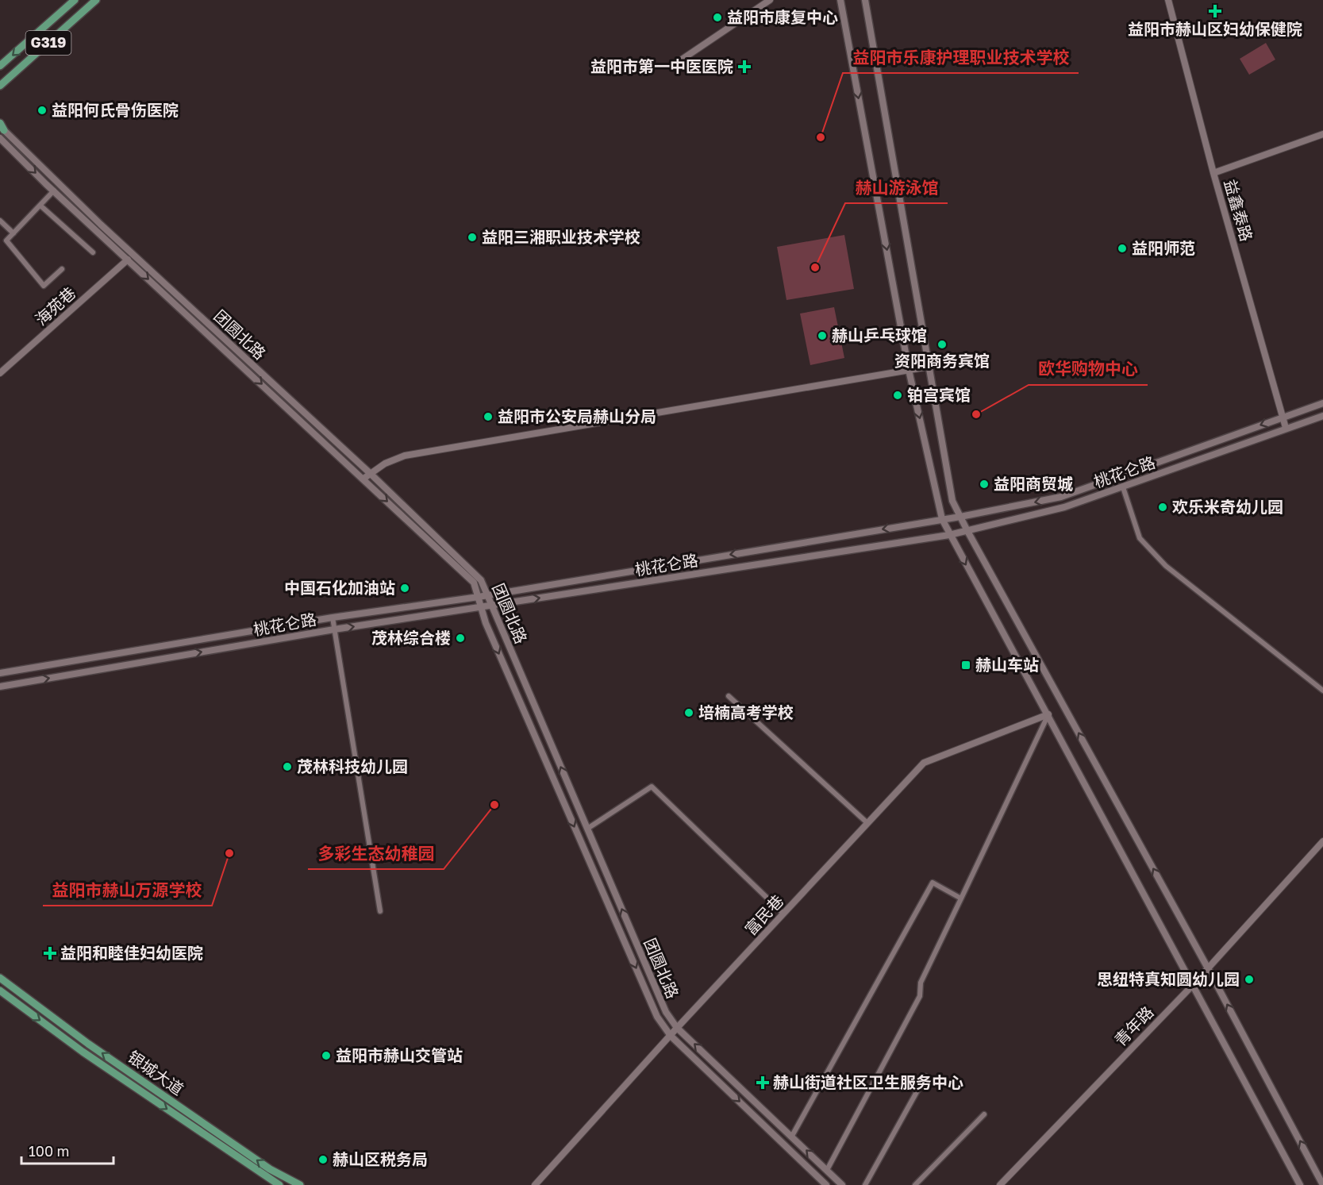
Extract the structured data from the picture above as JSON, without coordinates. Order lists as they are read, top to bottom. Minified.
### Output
{"streets":{"main road":["G319","团圆北路","桃花仑路","银城大道"],"street":["益鑫泰路","海苑巷","富民巷","青年路"]},"crossings":[["益鑫泰路","桃花仑路"],["海苑巷","团圆北路"],["团圆北路","桃花仑路"],["团圆北路","富民巷"]],"places":{"health":["益阳市赫山区妇幼保健院","益阳市第一中医医院","益阳和睦佳妇幼医院","赫山街道社区卫生服务中心"],"other":["益阳市康复中心","益阳何氏骨伤医院","益阳市乐康护理职业技术学校","益阳三湘职业技术学校","益阳师范","赫山游泳馆","赫山乒乓球馆","资阳商务宾馆","铂宫宾馆","欧华购物中心","益阳市公安局赫山分局","益阳商贸城","欢乐米奇幼儿园","中国石化加油站","茂林综合楼","培楠高考学校","茂林科技幼儿园","多彩生态幼稚园","益阳市赫山万源学校","思纽特真知圆幼儿园","益阳市赫山交管站","赫山区税务局"],"transit":["赫山车站"]},"scale_bar":"100 m"}
